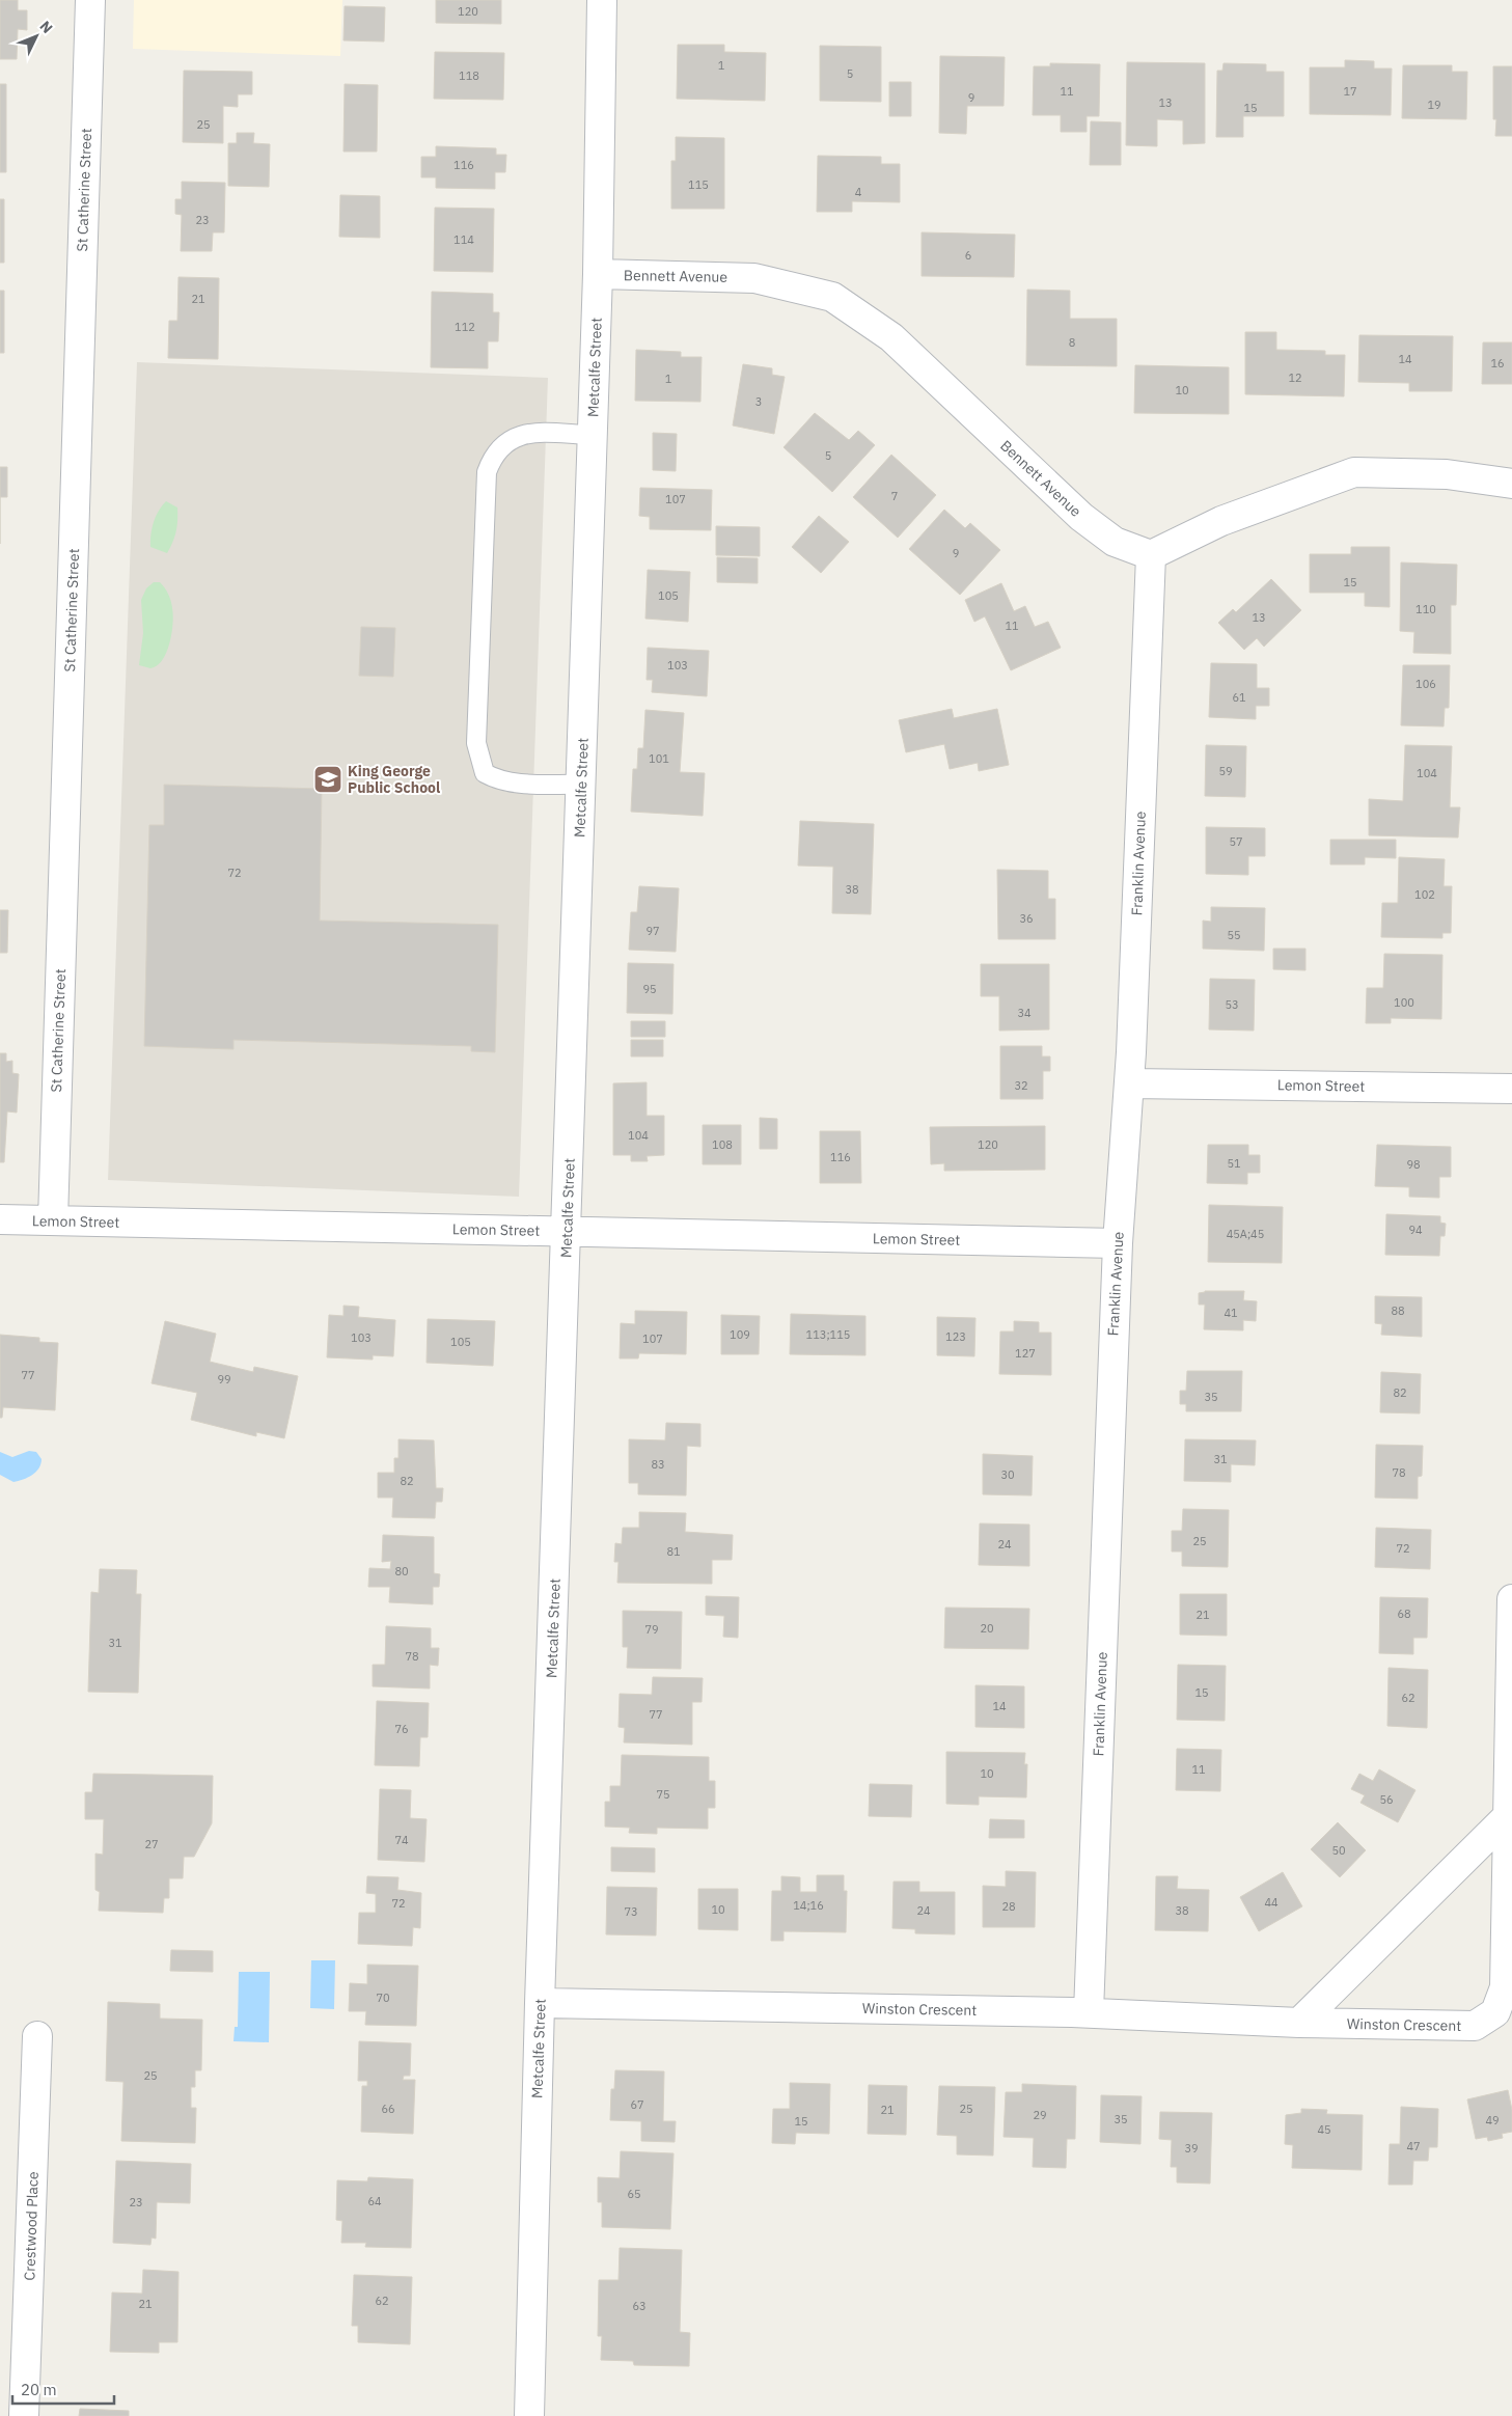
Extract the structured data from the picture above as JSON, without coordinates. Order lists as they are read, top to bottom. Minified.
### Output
{"streets":{"street":["St Catherine Street","Bennett Avenue","Metcalfe Street","Franklin Avenue","Lemon Street","Winston Crescent","Crestwood Place"]},"crossings":[["St Catherine Street","Lemon Street"],["Bennett Avenue","Metcalfe Street"],["Bennett Avenue","Franklin Avenue"],["Metcalfe Street","Lemon Street"],["Metcalfe Street","Winston Crescent"],["Franklin Avenue","Lemon Street"],["Franklin Avenue","Winston Crescent"]],"places":{"school or university":["King George Public School"]},"house_numbers":["120","1","5","118","11","17","9","13","19","15","25","116","115","4","23","114","6","21","112","8","14","16","12","1","10","3","5","7","107","9","15","105","110","13","11","103","106","61","101","59","104","57","72","38","102","36","97","55","95","100","53","34","32","104","108","120","116","51","98","94","45A;45","88","41","109","113;115","123","103","107","105","127","77","99","82","35","31","83","78","30","82","25","24","72","81","80","68","21","20","79","31","78","15","62","14","77","76","11","10","75","56","74","27","50","44","72","14;16","28","10","24","38","73","70","25","67","66","25","21","29","35","49","15","45","47","39","65","64","23","62","21","63"],"scale_bar":"20 m","north":"top right"}
